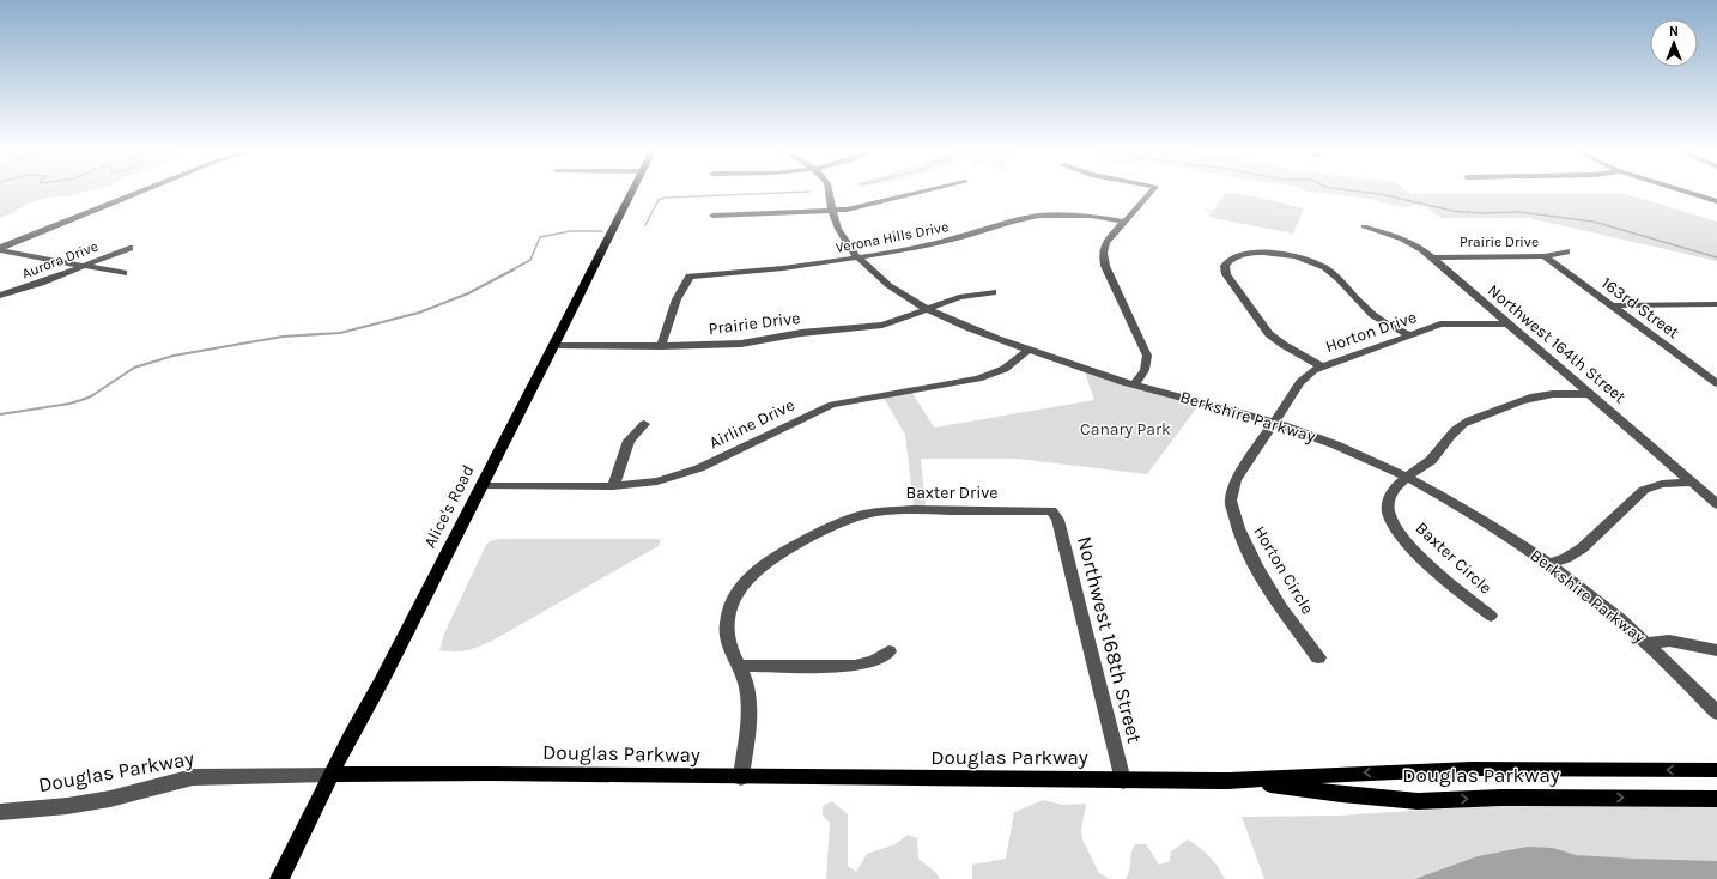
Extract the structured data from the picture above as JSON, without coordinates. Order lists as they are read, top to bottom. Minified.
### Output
{"streets":{"main road":["Alice's Road","Douglas Parkway"],"street":["Verona Hills Drive","Prairie Drive","Aurora Drive","163rd Street","Horton Drive","Northwest 164th Street","Berkshire Parkway","Airline Drive","Baxter Drive","Baxter Circle","Horton Circle","Northwest 168th Street"]},"crossings":[["Verona Hills Drive","Prairie Drive"],["Verona Hills Drive","Berkshire Parkway"],["Prairie Drive","163rd Street"],["Prairie Drive","Northwest 164th Street"],["Prairie Drive","Berkshire Parkway"],["Prairie Drive","Alice's Road"],["Horton Drive","Northwest 164th Street"],["Horton Drive","Berkshire Parkway"],["Horton Drive","Horton Circle"],["Berkshire Parkway","Airline Drive"],["Berkshire Parkway","Baxter Circle"],["Berkshire Parkway","Horton Circle"],["Airline Drive","Alice's Road"],["Baxter Drive","Northwest 168th Street"],["Baxter Drive","Douglas Parkway"],["Alice's Road","Douglas Parkway"],["Northwest 168th Street","Douglas Parkway"]],"parks":["Canary Park"],"north":"top"}
